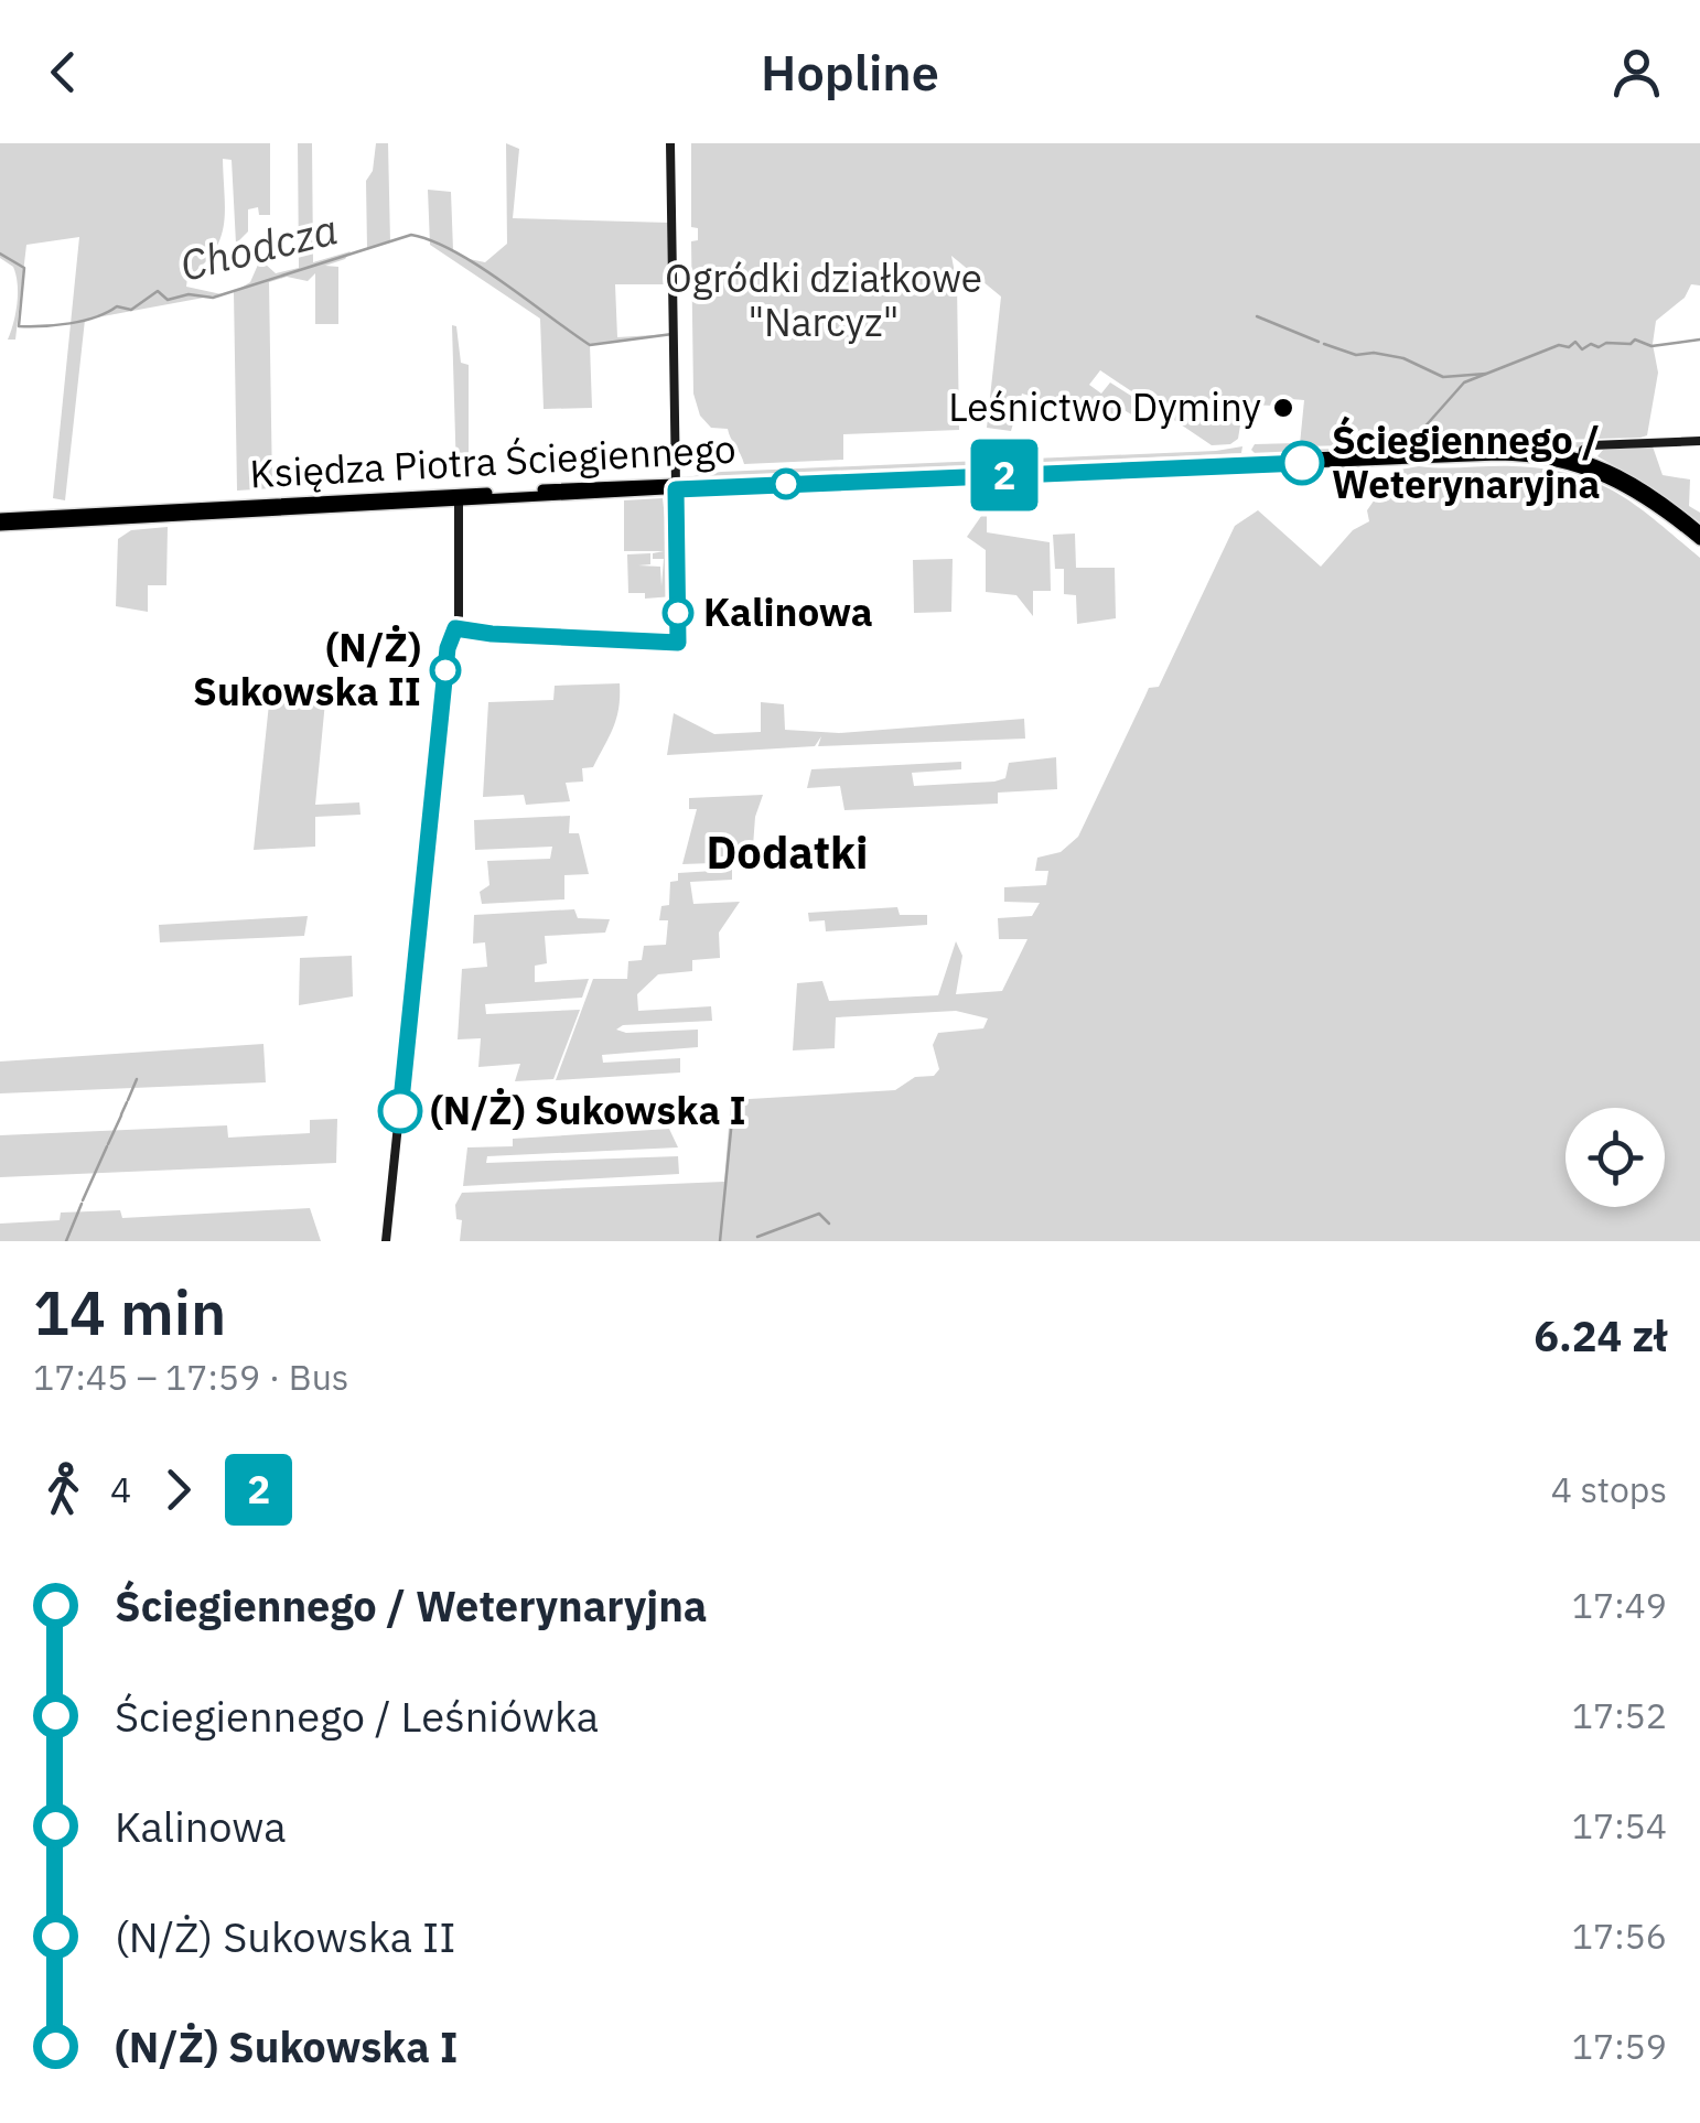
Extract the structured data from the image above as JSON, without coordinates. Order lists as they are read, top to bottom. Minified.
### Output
{"streets":{"main road":["Księdza Piotra Ściegiennego"]},"districts":["Dodatki"],"water":["Chodcza"],"parks":["Ogródki działkowe \"Narcyz\""],"places":["Leśnictwo Dyminy","Ściegiennego / Weterynaryjna","Kalinowa","(N/Ż) Sukowska II","(N/Ż) Sukowska I"],"lines":["bus line 2"],"page":{"header":"Hopline","on_map":"2","heading":["14 min","17:45 – 17:59 · Bus","6.24 zł"],"legs":["4","2","4 stops"],"list":[{"name":"Ściegiennego / Weterynaryjna","value":"17:49"},{"name":"Ściegiennego / Leśniówka","value":"17:52"},{"name":"Kalinowa","value":"17:54"},{"name":"(N/Ż) Sukowska II","value":"17:56"},{"name":"(N/Ż) Sukowska I","value":"17:59"}]}}
